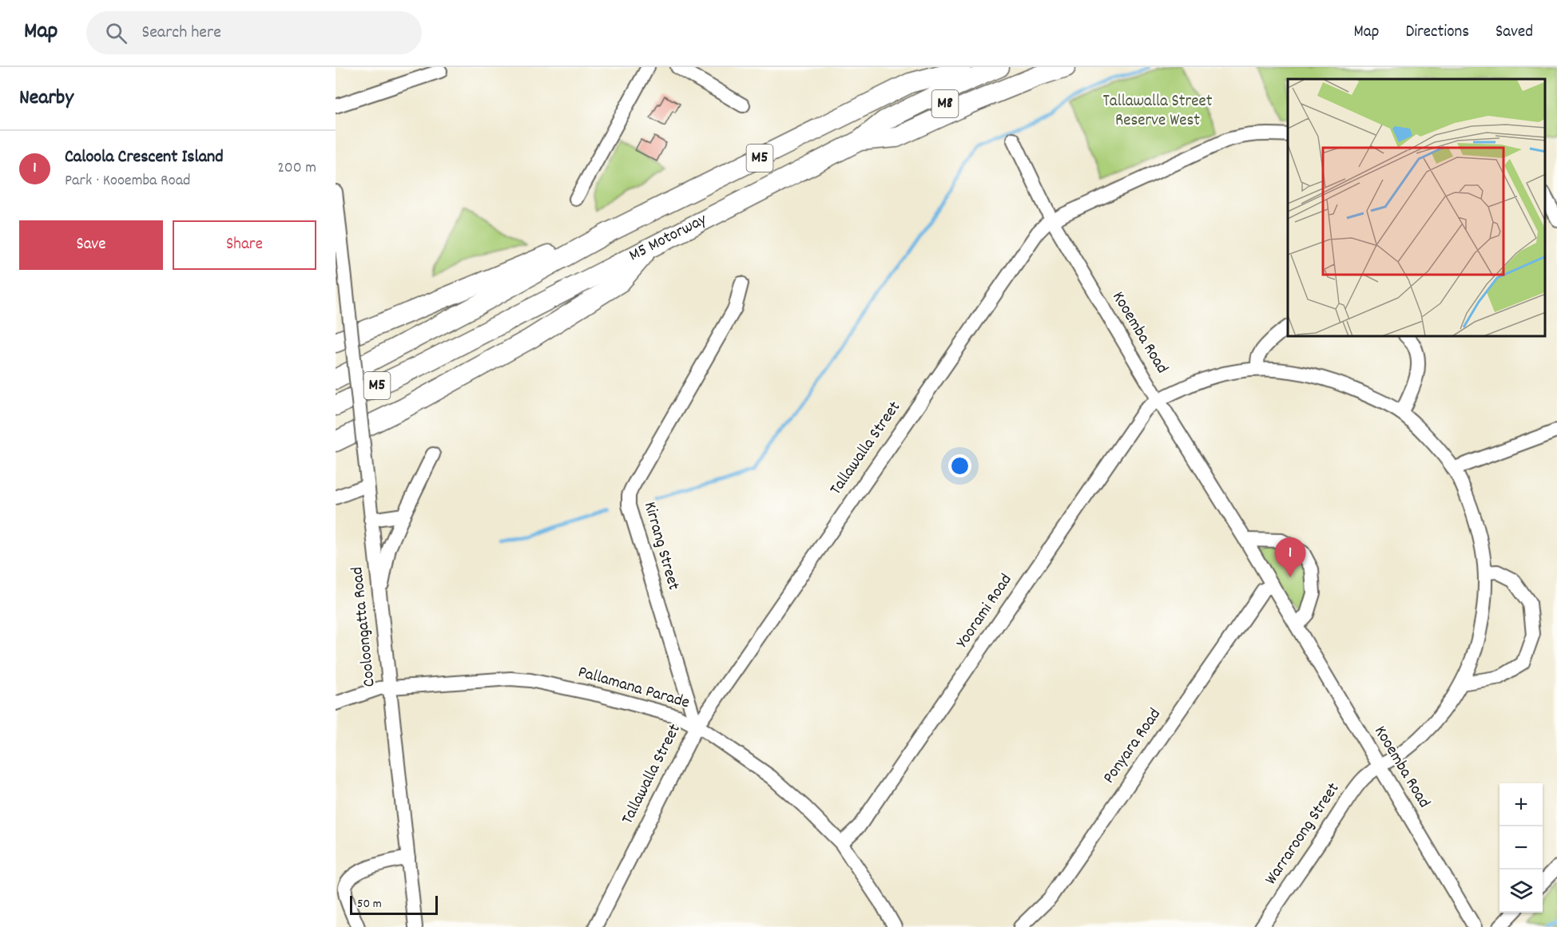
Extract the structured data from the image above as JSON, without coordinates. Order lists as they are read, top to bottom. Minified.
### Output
{"streets":{"highway":["M8","M5","M5 Motorway"],"street":["Kooemba Road","Tallawalla Street","Kirrang Street","Yoorami Road","Cooloongatta Road","Pallamana Parade","Ponyara Road","Warraroong Street"]},"crossings":[["M8","M5 Motorway"],["Kooemba Road","Tallawalla Street"],["Kooemba Road","Yoorami Road"],["Kooemba Road","Ponyara Road"],["Kooemba Road","Warraroong Street"],["Tallawalla Street","Kirrang Street"],["Tallawalla Street","Pallamana Parade"],["Kirrang Street","Pallamana Parade"],["Yoorami Road","Pallamana Parade"],["Yoorami Road","Warraroong Street"],["Cooloongatta Road","Pallamana Parade"]],"parks":["Tallawalla Street Reserve West"],"scale_bar":"50 m","page":{"header":"Map","search":"Search here","nav":["Map","Directions","Saved"],"heading":"Nearby","list":[{"mark":"1","name":"Caloola Crescent Island","note":"Park · Kooemba Road","value":"200 m"}],"buttons":["Save","Share"],"pins":"1","map_buttons":["+","−"],"scale":"50 m"}}
